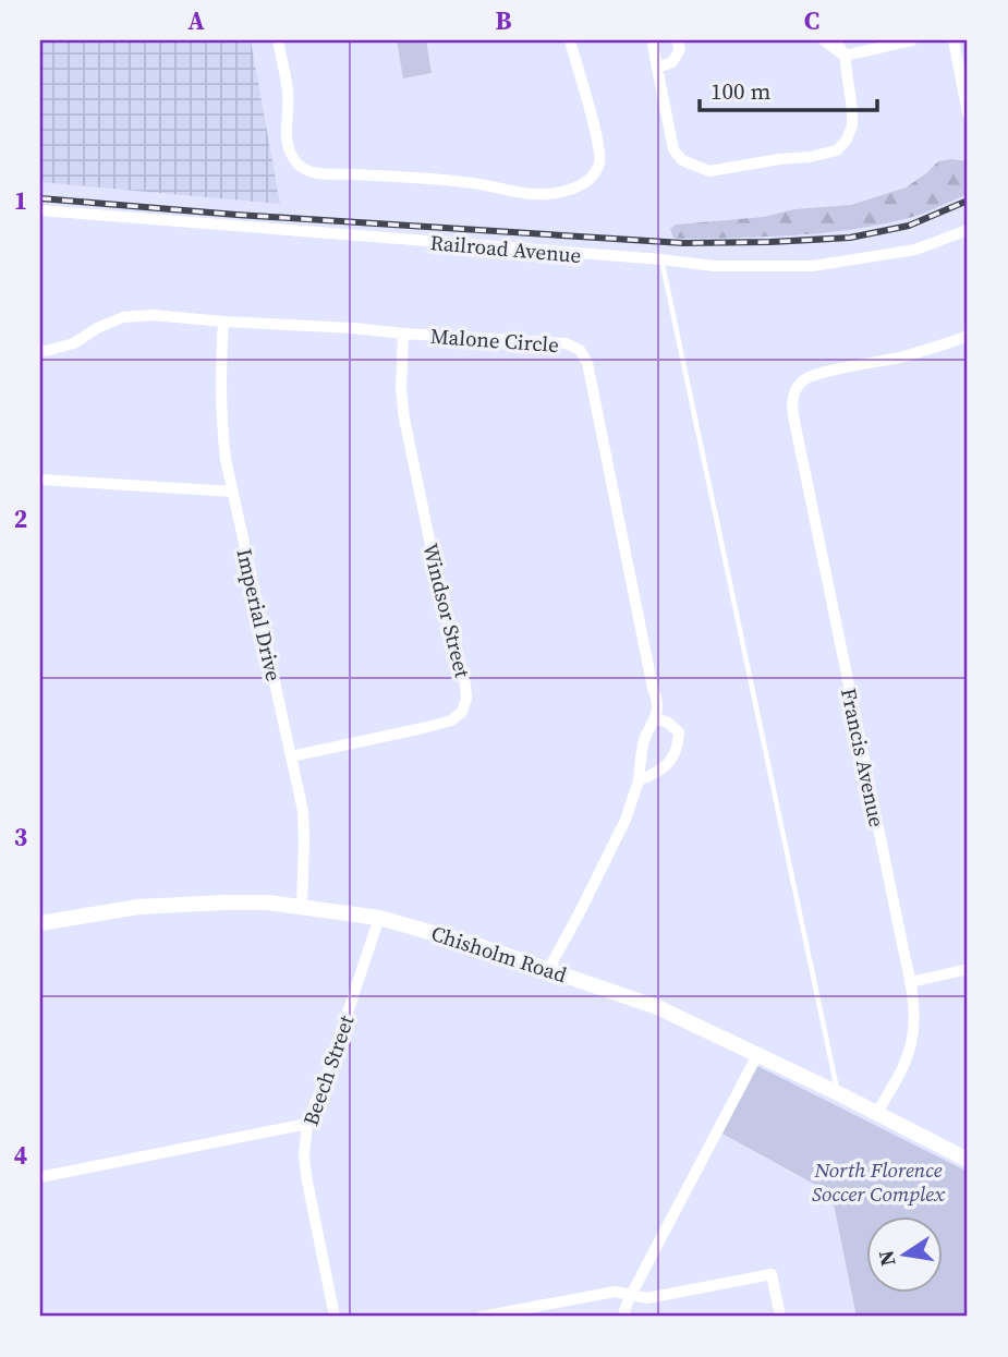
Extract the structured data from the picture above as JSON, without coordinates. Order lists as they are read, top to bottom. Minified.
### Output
{"streets":{"main road":["Chisholm Road"],"street":["Railroad Avenue","Malone Circle","Windsor Street","Imperial Drive","Francis Avenue","Beech Street"]},"crossings":[["Malone Circle","Windsor Street"],["Malone Circle","Imperial Drive"],["Malone Circle","Chisholm Road"],["Windsor Street","Imperial Drive"],["Imperial Drive","Chisholm Road"],["Francis Avenue","Chisholm Road"],["Chisholm Road","Beech Street"]],"parks":["North Florence Soccer Complex"],"scale_bar":"100 m","north":"left","grid":{"columns":["A","B","C"],"rows":["1","2","3","4"]}}
